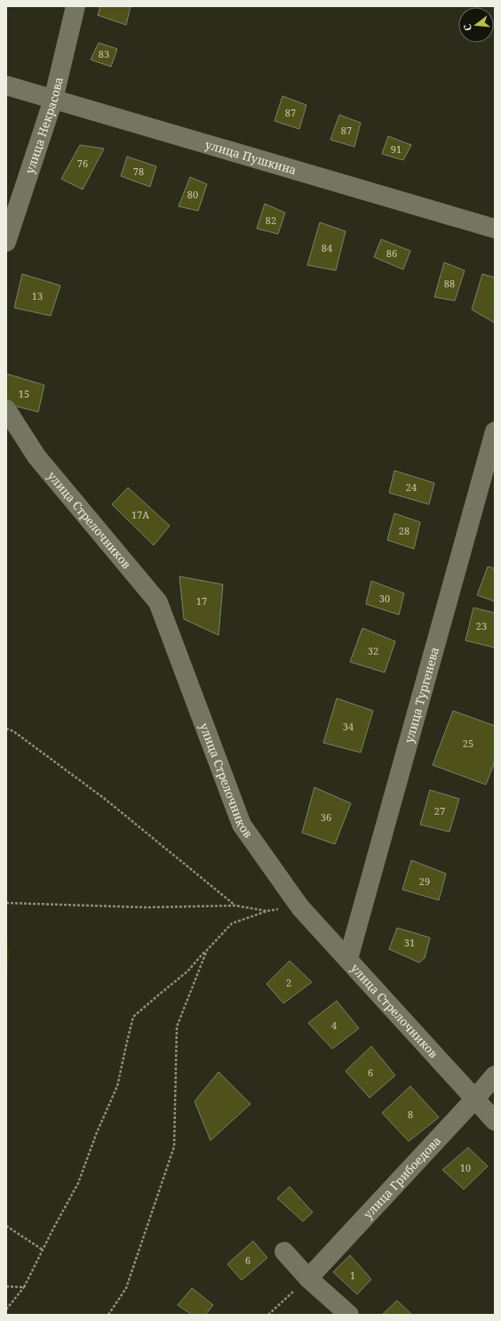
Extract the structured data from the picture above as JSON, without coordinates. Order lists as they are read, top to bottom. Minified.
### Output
{"streets":{"street":["улица Некрасова","улица Пушкина","улица Стрелочников","улица Тургенева","улица Грибоедова"]},"crossings":[["улица Некрасова","улица Пушкина"],["улица Стрелочников","улица Тургенева"],["улица Стрелочников","улица Грибоедова"]],"house_numbers":["83","87","87","91","76","78","80","82","84","86","88","13","15","24","17А","28","30","17","23","32","34","25","27","36","29","31","2","4","6","8","10","6","1"],"north":"left"}
